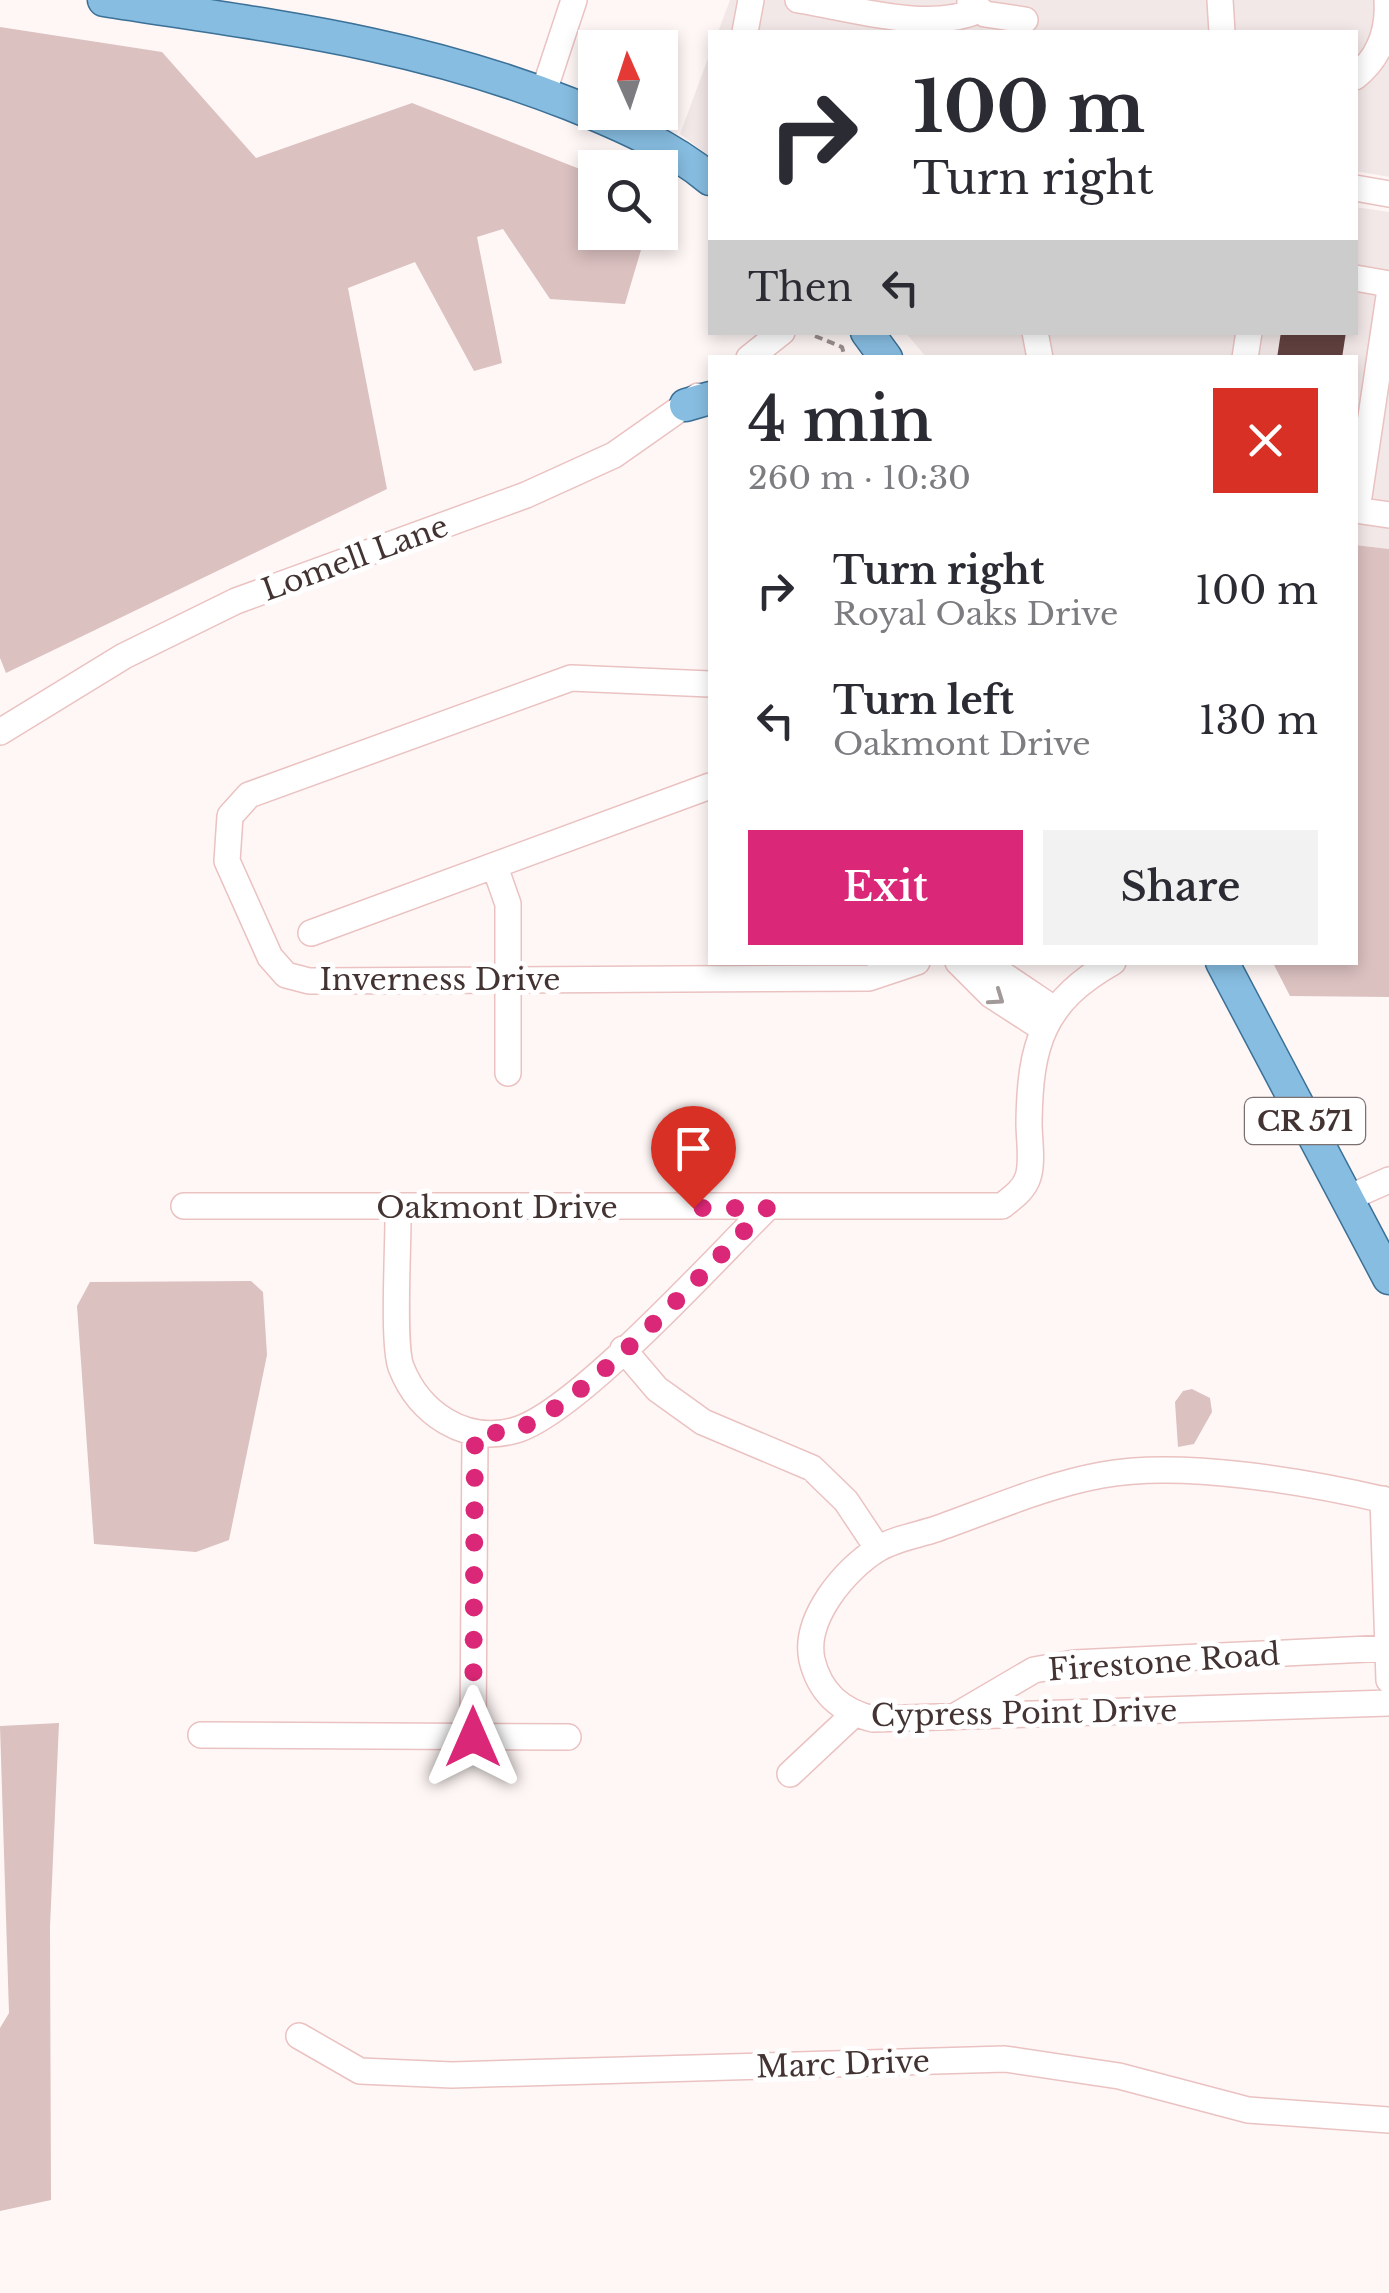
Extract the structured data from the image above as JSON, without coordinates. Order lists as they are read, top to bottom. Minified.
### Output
{"streets":{"main road":["CR 571"],"street":["Lomell Lane","Inverness Drive","Oakmont Drive","Firestone Road","Cypress Point Drive","Marc Drive"]},"crossings":[["Firestone Road","Cypress Point Drive"]],"north":"top","page":{"turn":["100 m","Turn right"],"then":"Then","heading":["4 min","260 m · 10:30"],"list":[{"name":"Turn right","note":"Royal Oaks Drive","value":"100 m"},{"name":"Turn left","note":"Oakmont Drive","value":"130 m"}],"buttons":["Exit","Share"]}}
